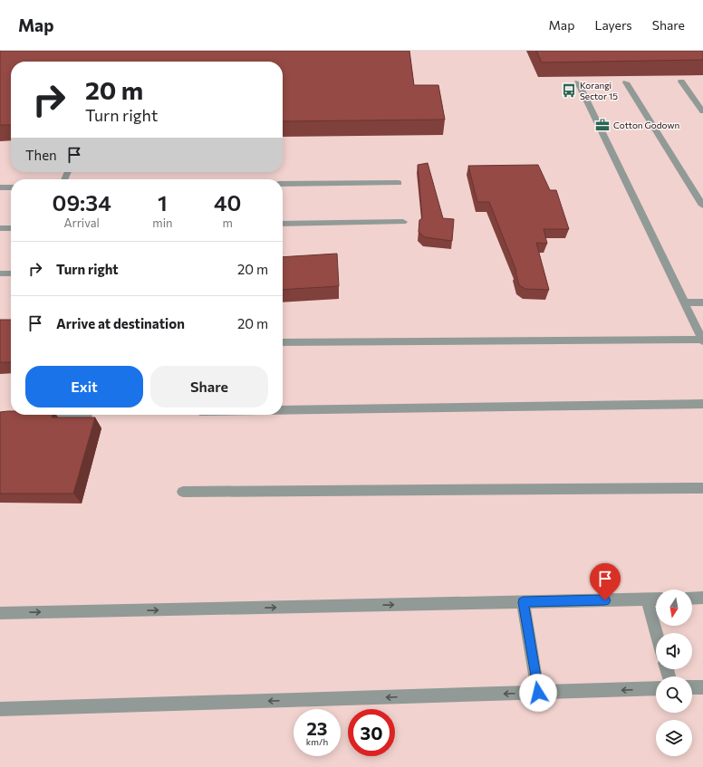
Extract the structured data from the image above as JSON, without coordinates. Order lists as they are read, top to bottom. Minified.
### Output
{"places":{"bus stop":["Korangi Sector 15"],"office":["Cotton Godown"]},"north":"bottom","page":{"header":"Map","nav":["Map","Layers","Share"],"turn":["20 m","Turn right"],"then":"Then","eta":["09:34","Arrival","1","min","40","m"],"list":[{"name":"Turn right","value":"20 m"},{"name":"Arrive at destination","value":"20 m"}],"buttons":["Exit","Share"],"speed":"23 km/h","limit":"30"}}
